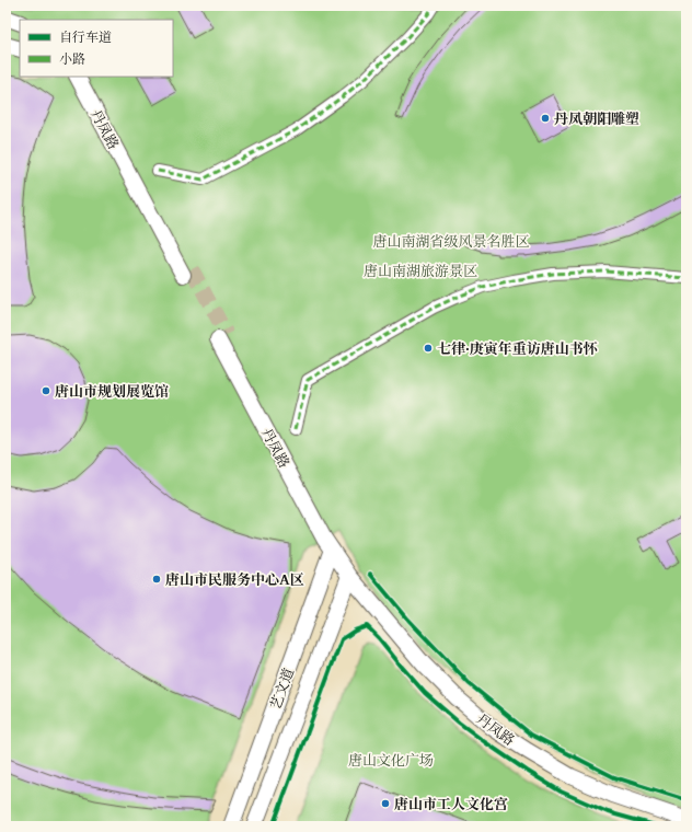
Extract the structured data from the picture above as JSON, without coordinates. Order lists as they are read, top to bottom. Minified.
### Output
{"streets":{"main road":["丹凤路","艺文道"]},"crossings":[["丹凤路","艺文道"]],"parks":["唐山南湖省级风景名胜区","唐山南湖旅游景区","唐山文化广场"],"places":["丹凤朝阳雕塑","七律·庚寅年重访唐山书怀","唐山市规划展览馆","唐山市民服务中心A区","唐山市工人文化宫"],"legend":["自行车道","小路"]}
